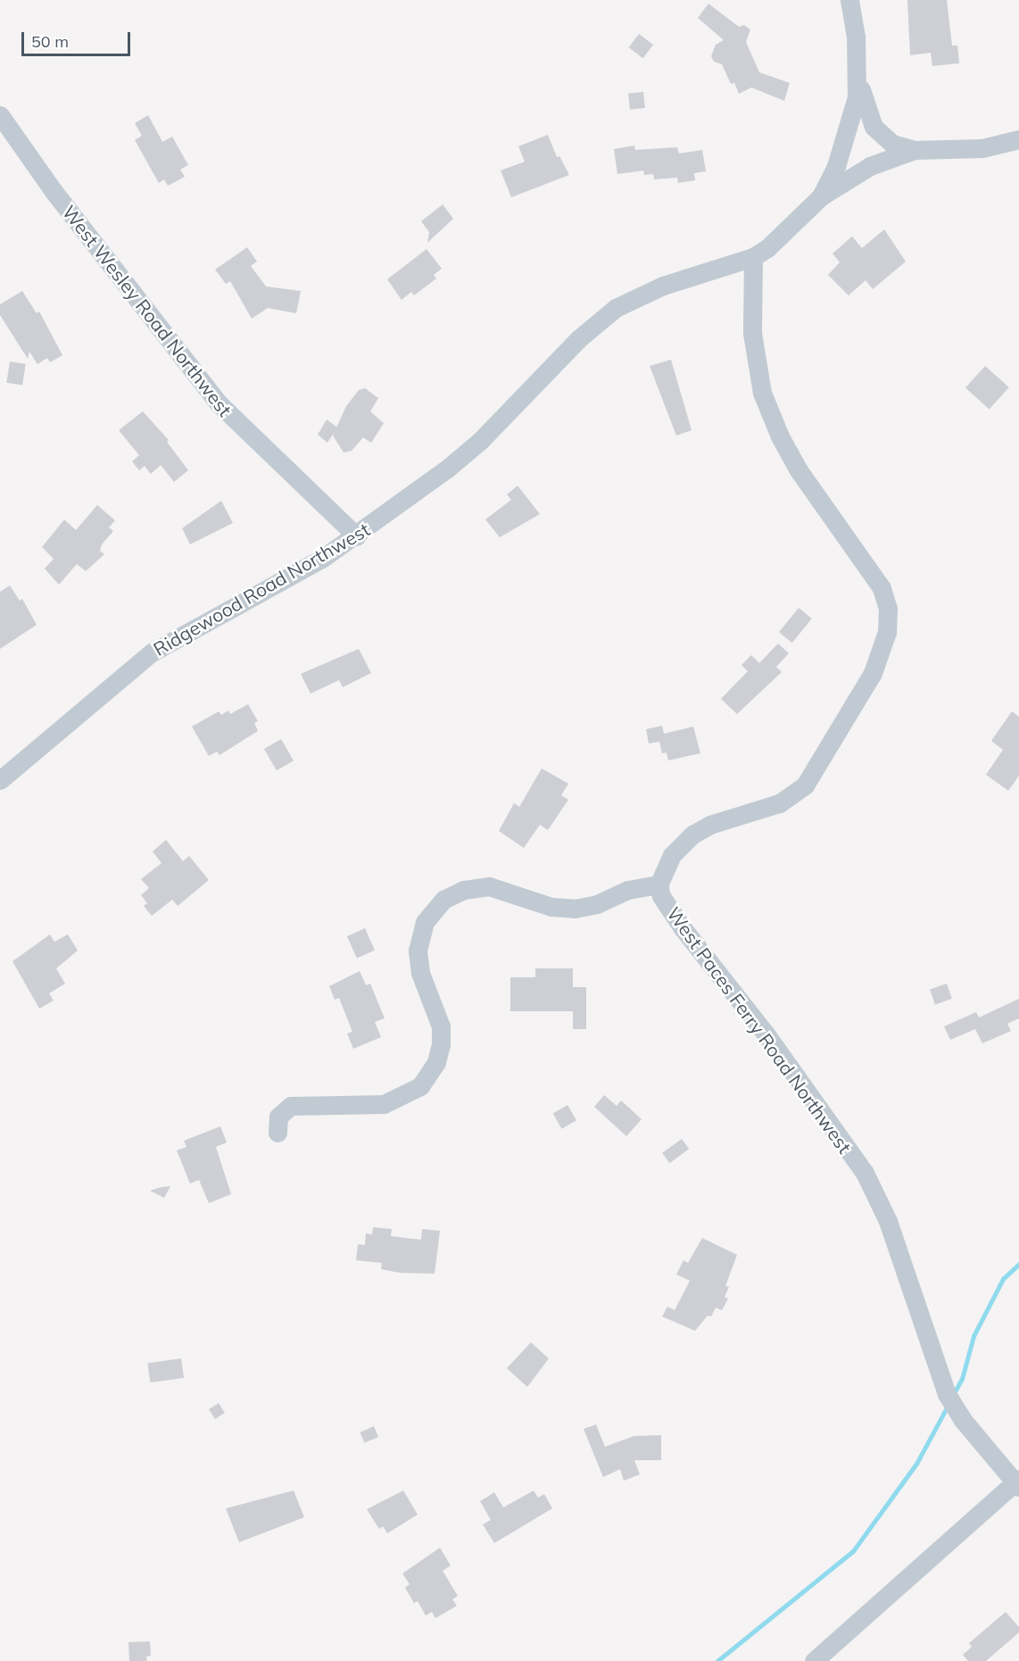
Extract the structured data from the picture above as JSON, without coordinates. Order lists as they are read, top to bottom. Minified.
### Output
{"streets":{"street":["West Wesley Road Northwest","Ridgewood Road Northwest","West Paces Ferry Road Northwest"]},"crossings":[["West Wesley Road Northwest","Ridgewood Road Northwest"],["Ridgewood Road Northwest","West Paces Ferry Road Northwest"]],"scale_bar":"50 m"}
